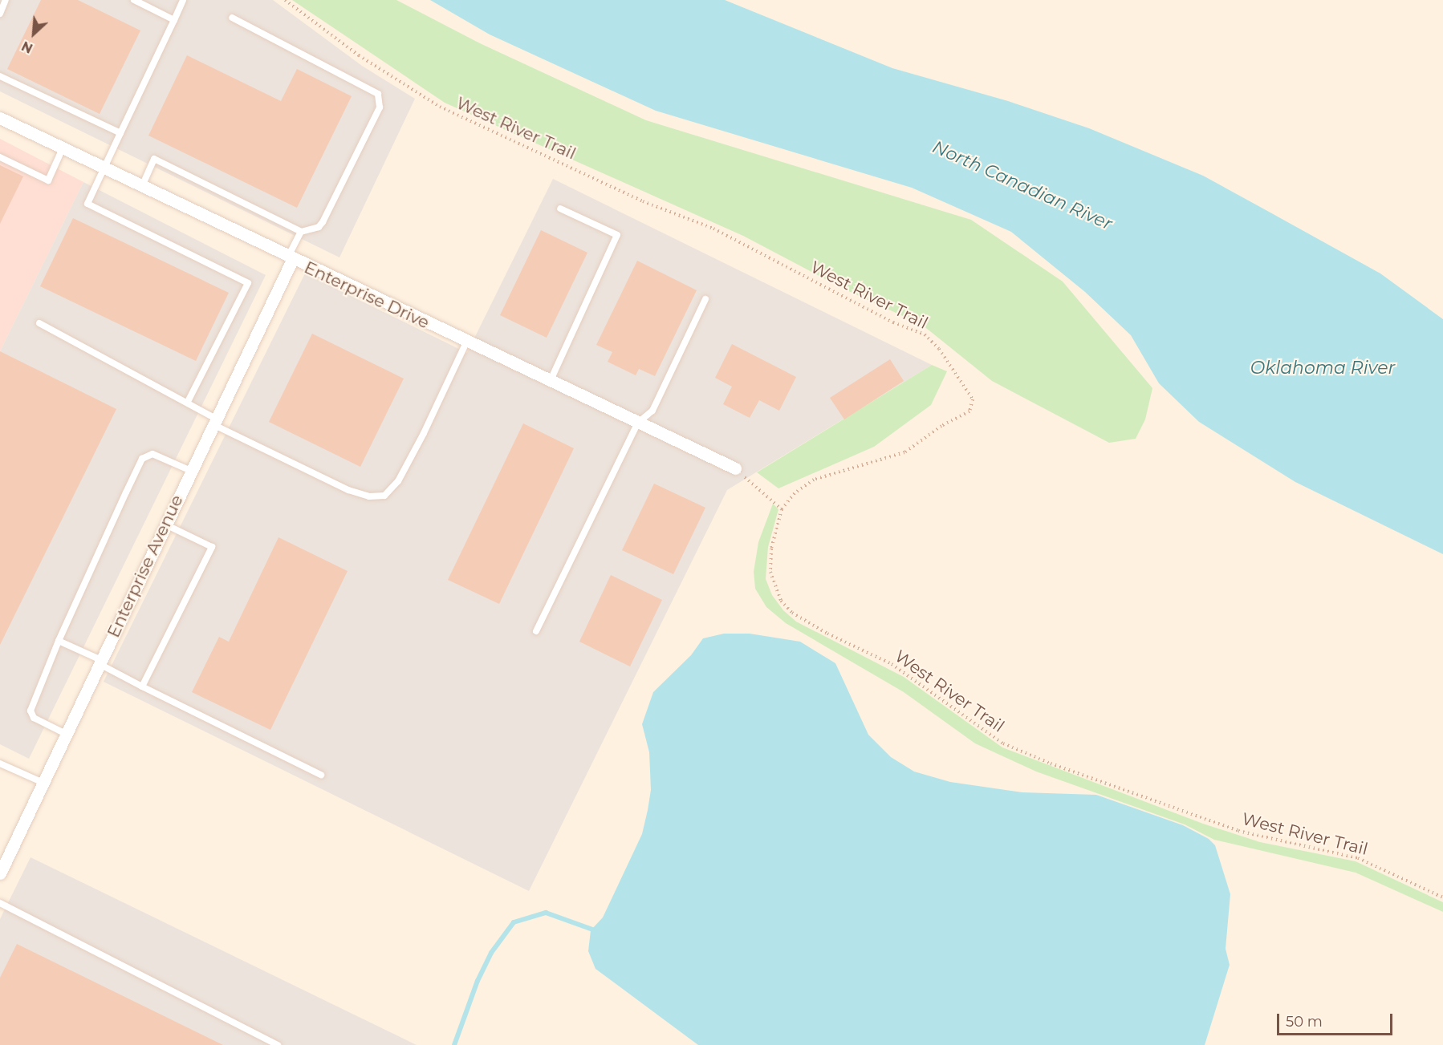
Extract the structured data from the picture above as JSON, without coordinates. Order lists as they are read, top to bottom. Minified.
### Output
{"streets":{"street":["Enterprise Drive","Enterprise Avenue"],"path":["West River Trail"]},"crossings":[["Enterprise Drive","Enterprise Avenue"]],"water":["North Canadian River","Oklahoma River"],"scale_bar":"50 m","north":"bottom left"}
